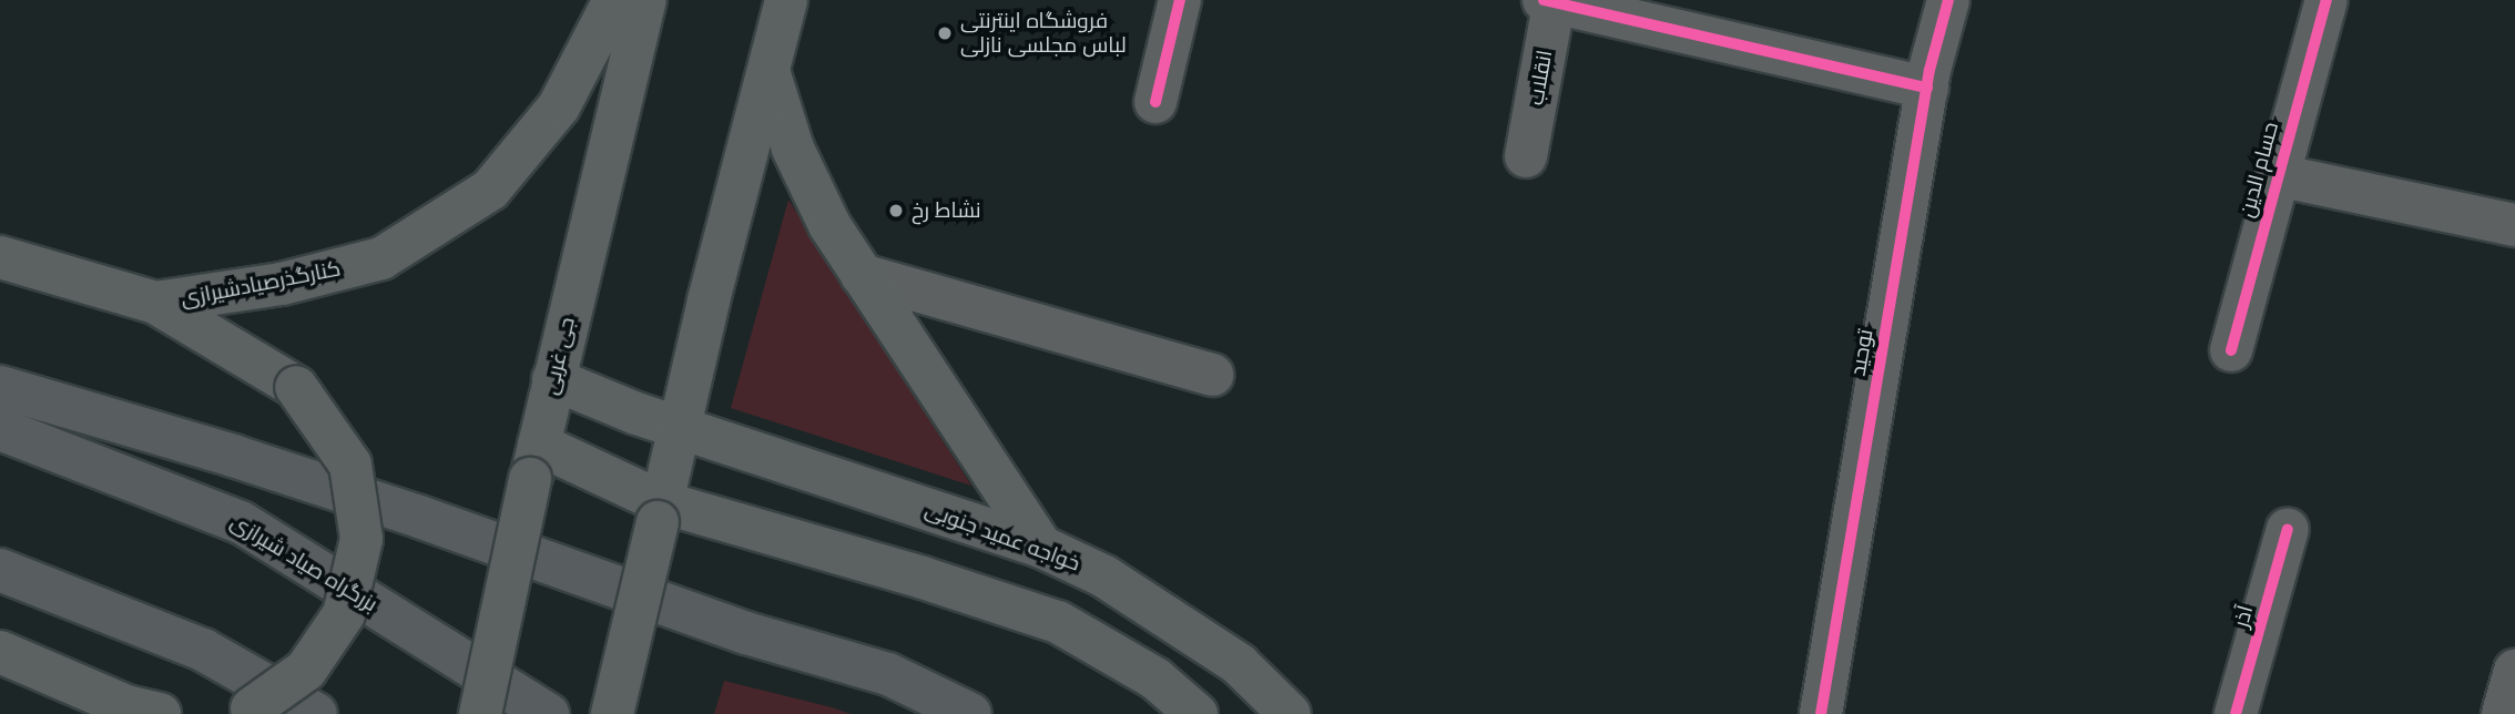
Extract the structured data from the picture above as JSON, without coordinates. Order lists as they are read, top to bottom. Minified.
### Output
{"streets":{"highway":["بزرگراه صیاد شیرازی"],"main road":["کنارگذرصیادشیرازی","جی غربی","خواجه عمید جنوبی"],"street":["انقلاب","حسام الدین","توحید","آذر"]},"crossings":[["جی غربی","خواجه عمید جنوبی"]],"places":["فروشگاه اینترنتی لباس مجلسی نازلی","نشاط رخ"]}
